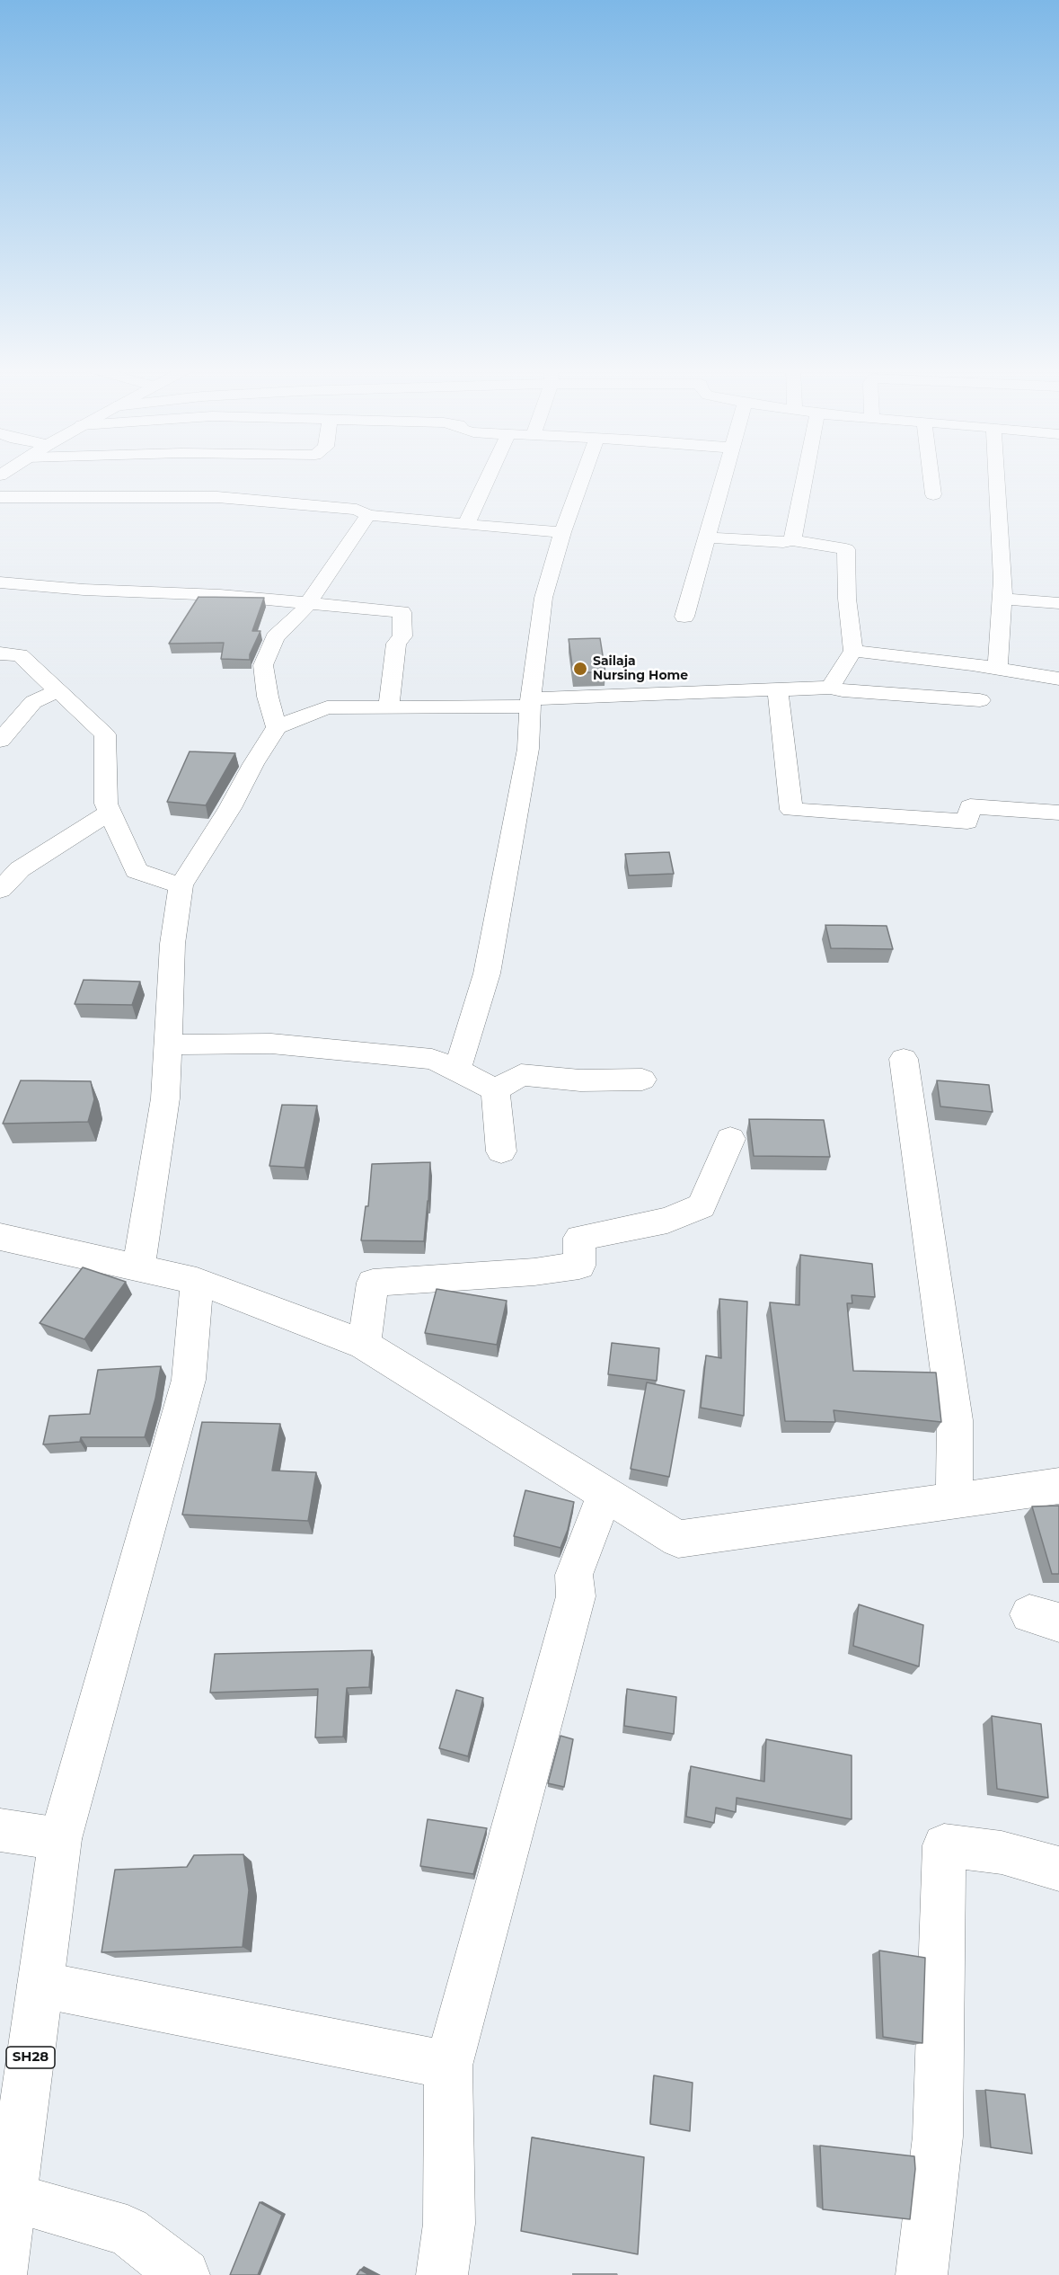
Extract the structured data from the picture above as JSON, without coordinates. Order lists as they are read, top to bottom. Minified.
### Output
{"streets":{"street":["SH28"]},"places":["Sailaja Nursing Home"]}
